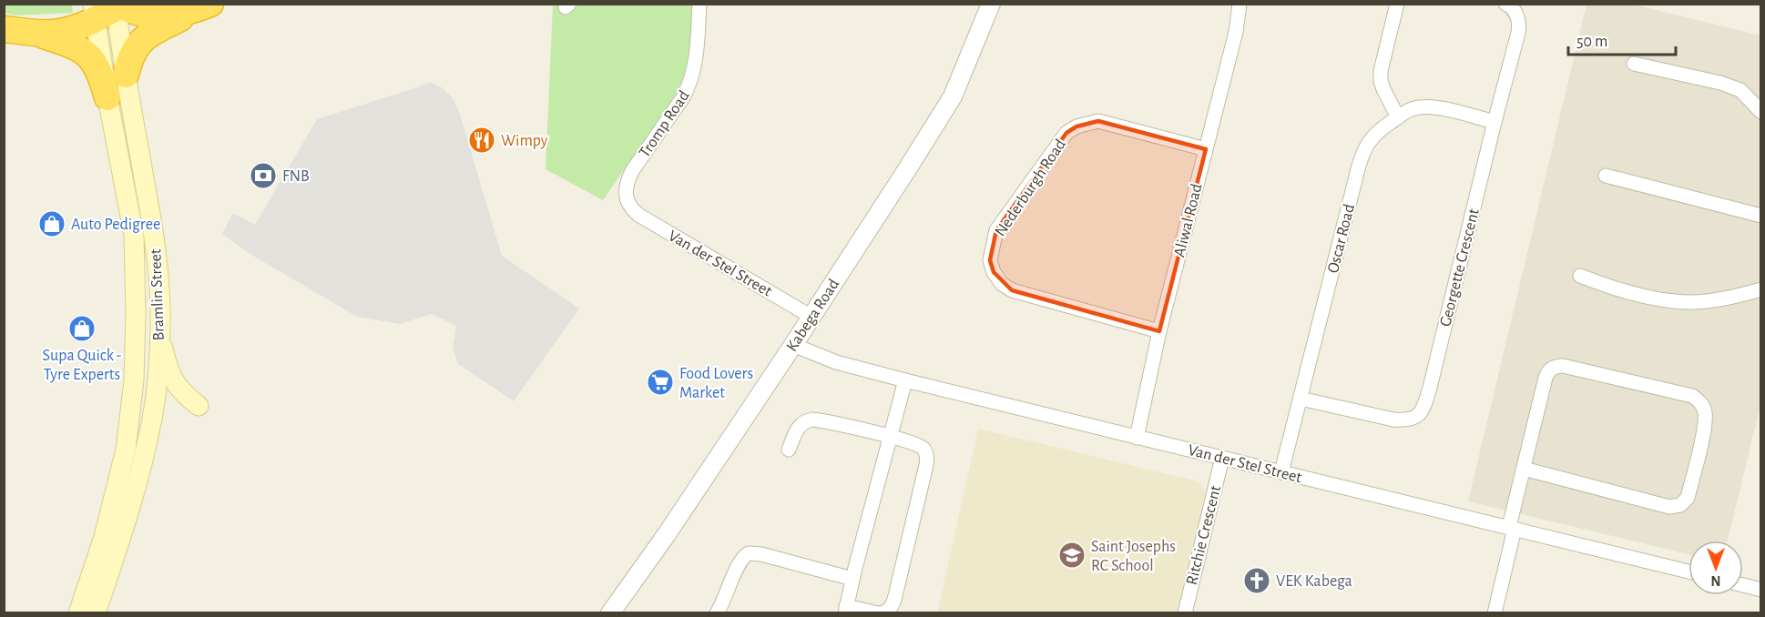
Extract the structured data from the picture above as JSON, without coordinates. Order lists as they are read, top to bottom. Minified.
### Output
{"streets":{"main road":["Bramlin Street"],"street":["Tromp Road","Nederburgh Road","Aliwal Road","Oscar Road","Van der Stel Street","Georgette Crescent","Kabega Road","Ritchie Crescent"]},"crossings":[["Tromp Road","Van der Stel Street"],["Nederburgh Road","Aliwal Road"],["Aliwal Road","Van der Stel Street"],["Oscar Road","Van der Stel Street"],["Oscar Road","Georgette Crescent"],["Van der Stel Street","Kabega Road"],["Van der Stel Street","Ritchie Crescent"]],"places":{"restaurant":["Wimpy"],"bank":["FNB"],"shop":["Auto Pedigree","Supa Quick - Tyre Experts"],"supermarket":["Food Lovers Market"],"school or university":["Saint Josephs RC School"],"church":["VEK Kabega"]},"scale_bar":"50 m","north":"bottom"}
